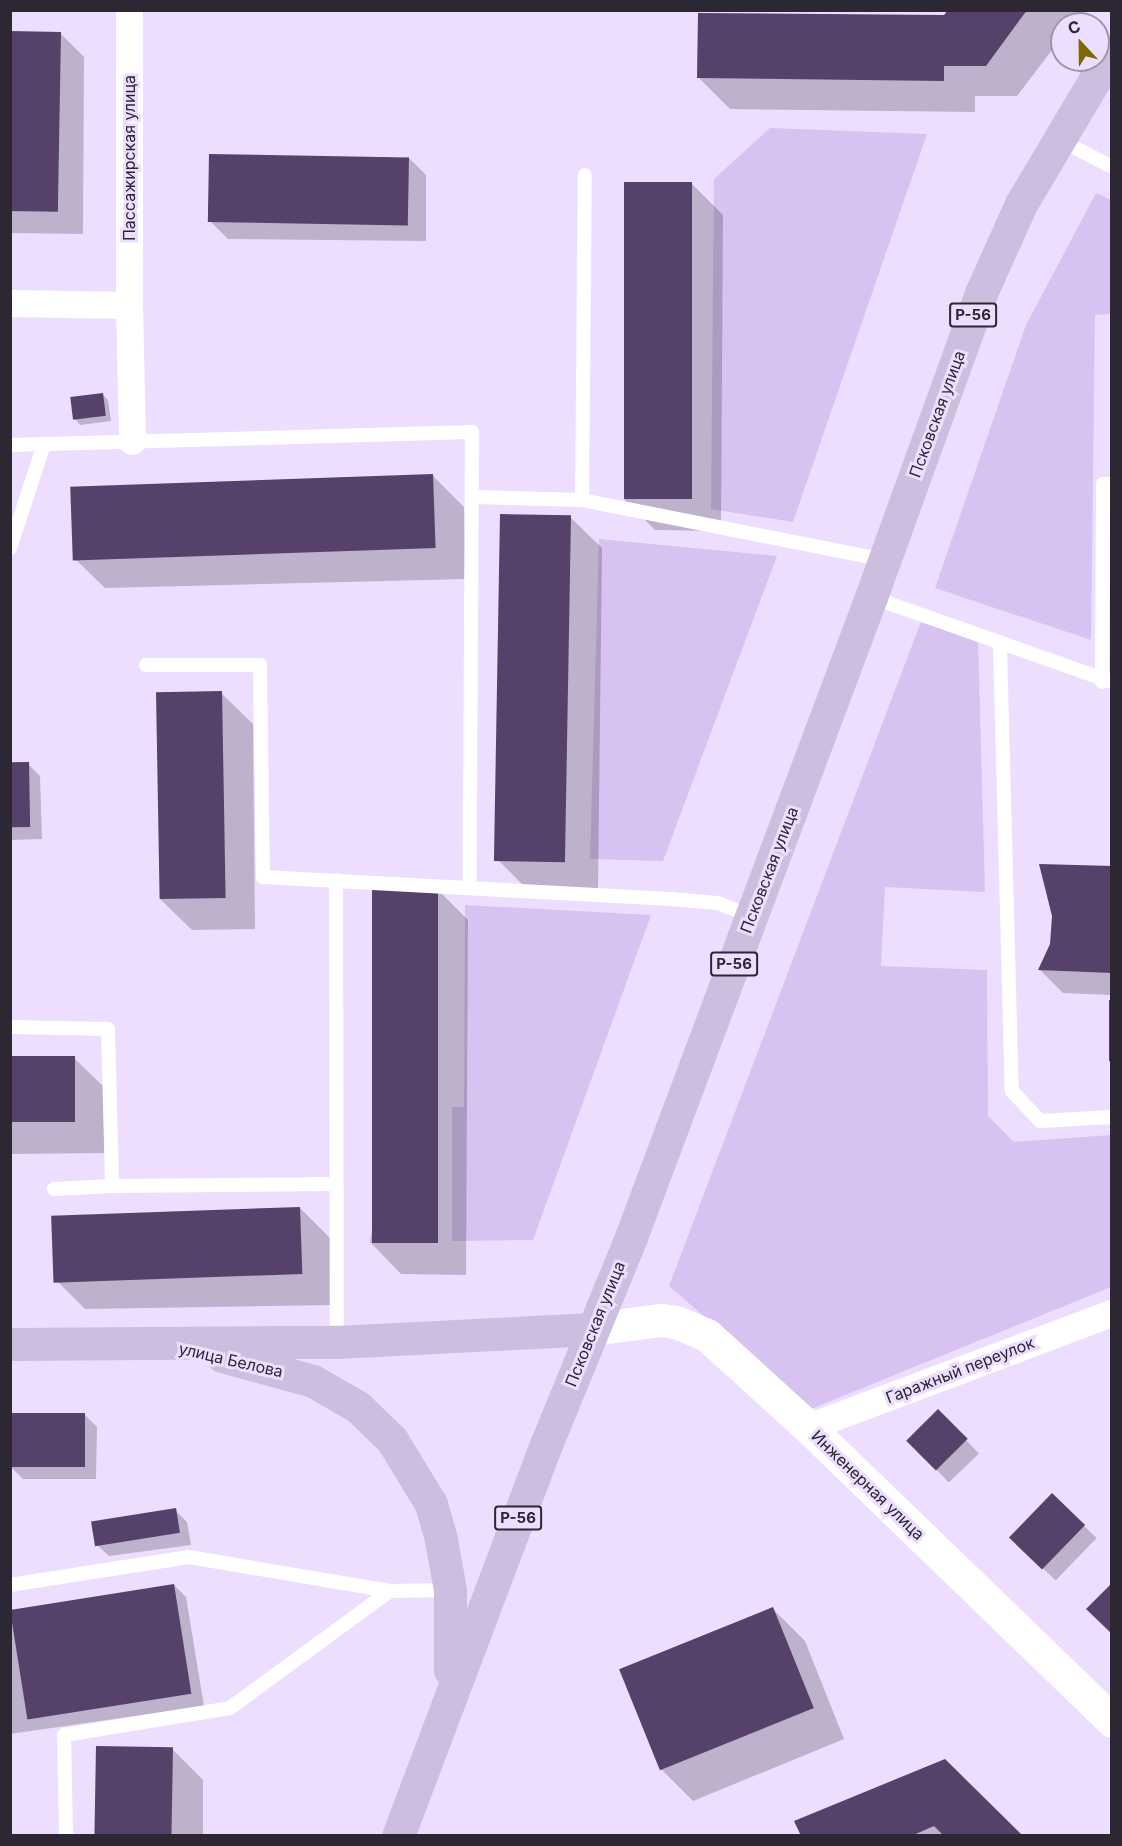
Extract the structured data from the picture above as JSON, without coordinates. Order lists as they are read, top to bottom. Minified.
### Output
{"streets":{"main road":["Р-56","Псковская улица","улица Белова"],"street":["Пассажирская улица","Гаражный переулок","Инженерная улица"]},"crossings":[["Псковская улица","улица Белова"],["Псковская улица","Инженерная улица"],["улица Белова","Инженерная улица"],["Гаражный переулок","Инженерная улица"]],"north":"top"}
